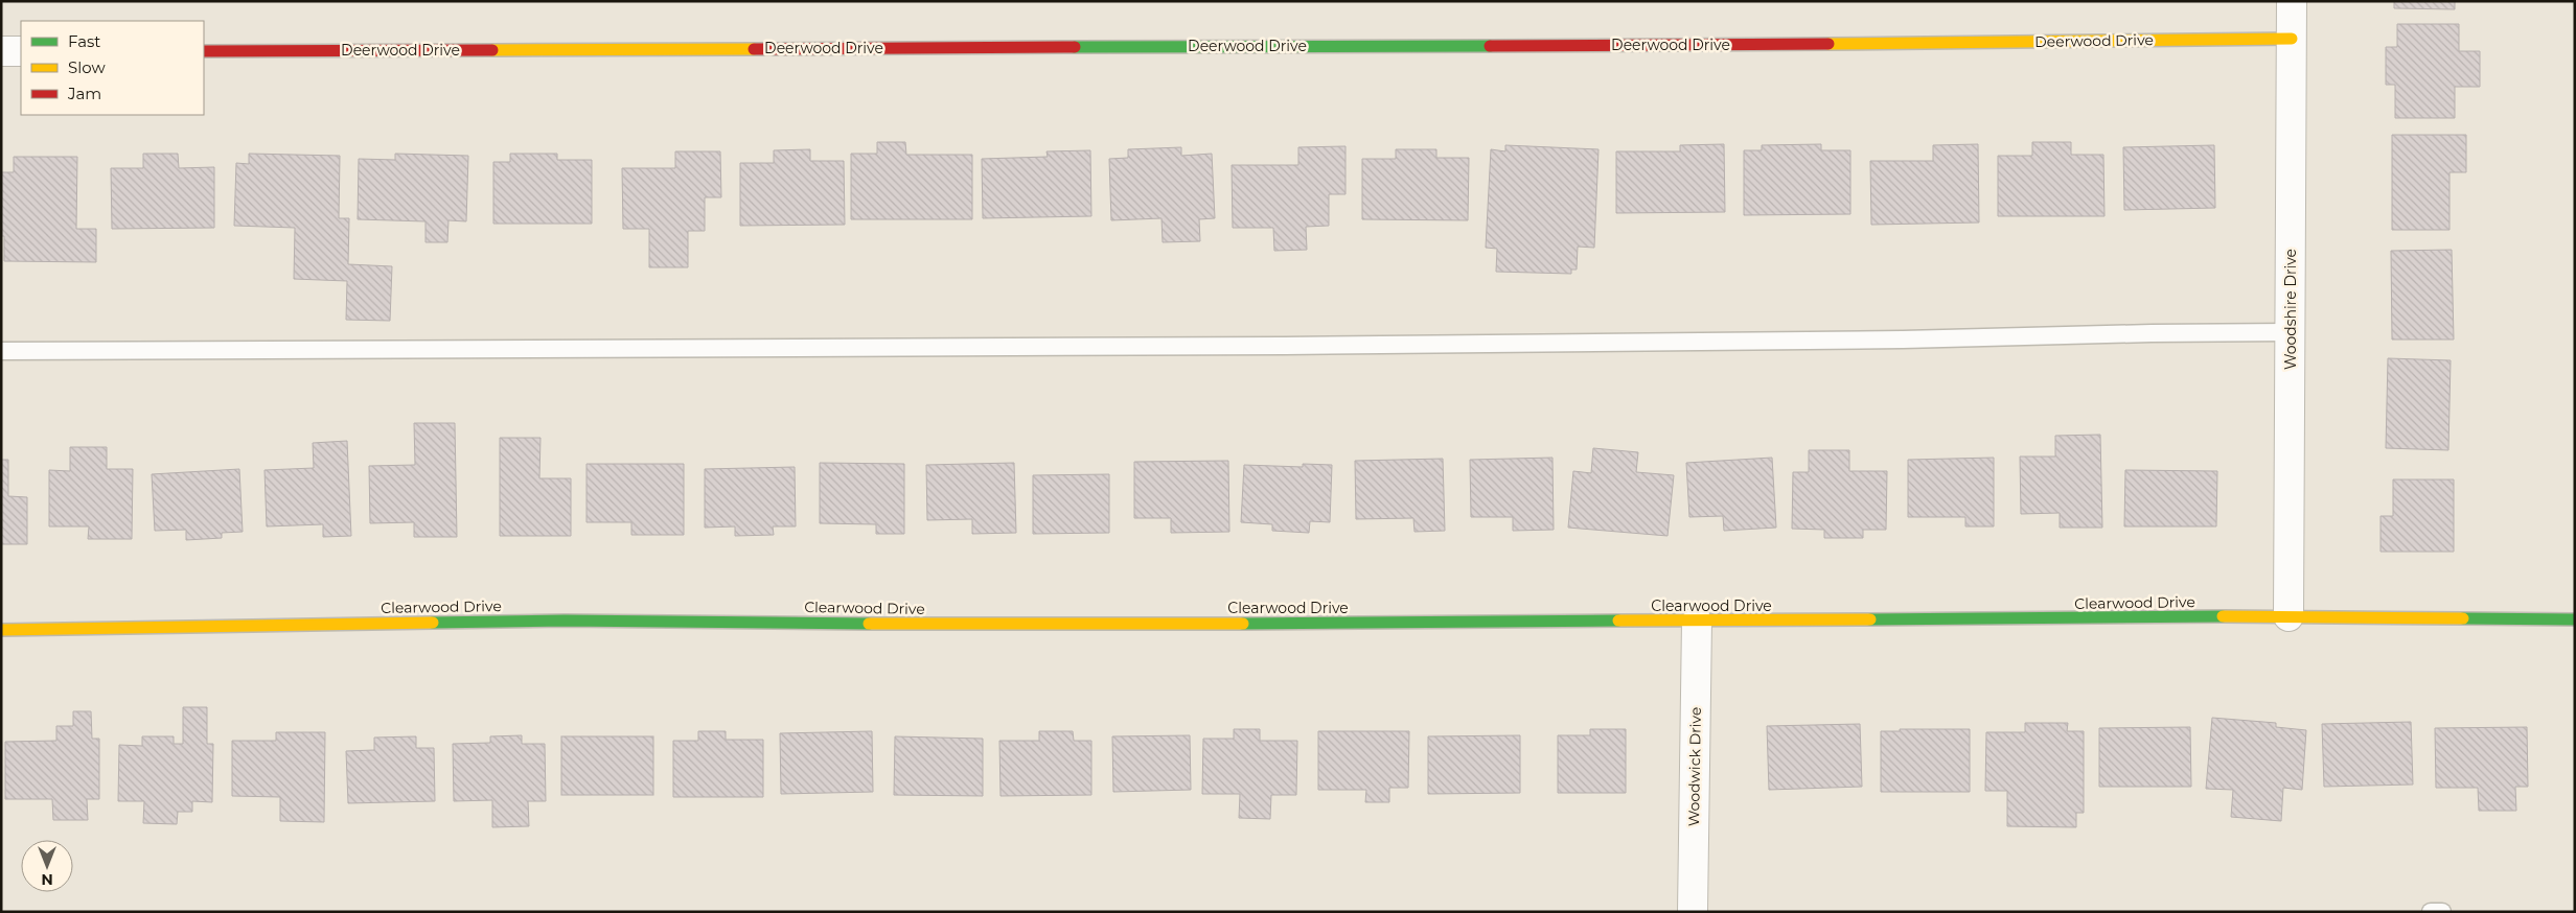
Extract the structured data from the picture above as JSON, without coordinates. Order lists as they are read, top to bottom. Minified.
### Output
{"streets":{"street":["Deerwood Drive","Woodshire Drive","Clearwood Drive","Woodwick Drive"]},"crossings":[["Deerwood Drive","Woodshire Drive"],["Woodshire Drive","Clearwood Drive"],["Clearwood Drive","Woodwick Drive"]],"legend":["Fast","Slow","Jam"],"north":"bottom"}
